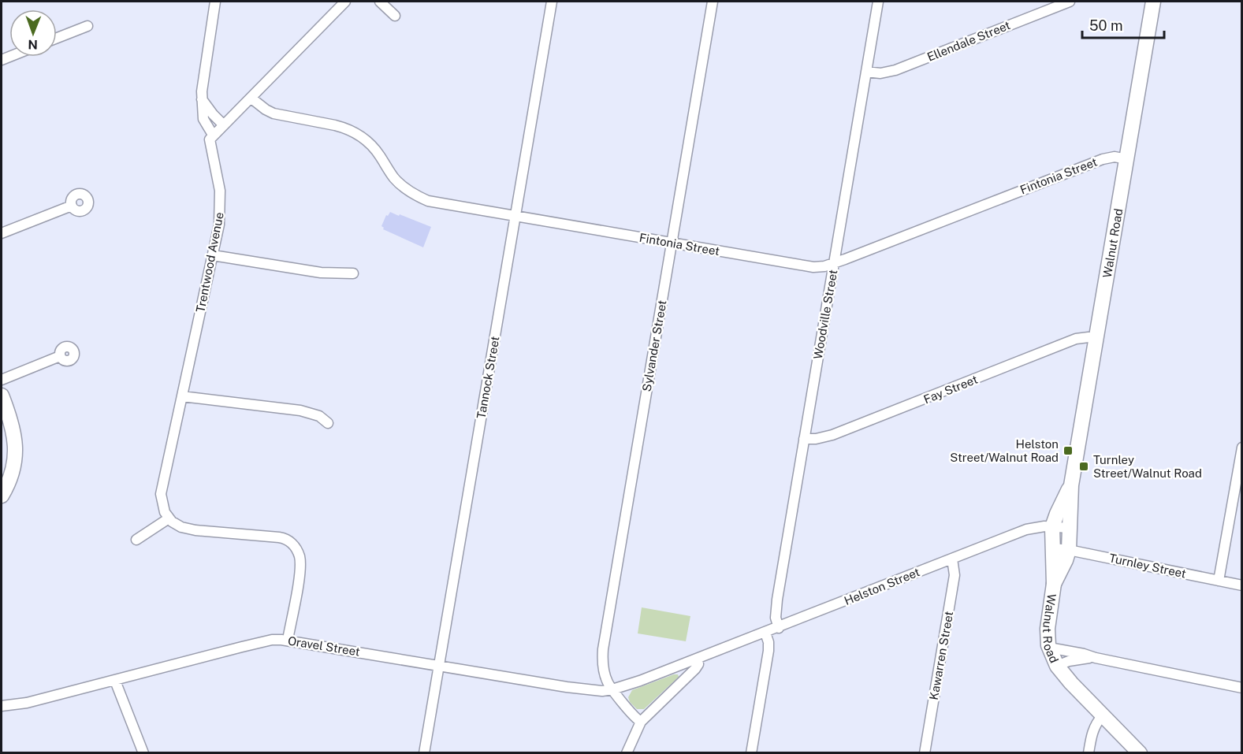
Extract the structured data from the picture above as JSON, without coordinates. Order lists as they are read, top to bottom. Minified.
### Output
{"streets":{"street":["Ellendale Street","Fintonia Street","Walnut Road","Trentwood Avenue","Woodville Street","Sylvander Street","Tannock Street","Fay Street","Turnley Street","Helston Street","Oravel Street","Kawarren Street"]},"crossings":[["Ellendale Street","Woodville Street"],["Fintonia Street","Walnut Road"],["Fintonia Street","Woodville Street"],["Fintonia Street","Sylvander Street"],["Fintonia Street","Tannock Street"],["Walnut Road","Fay Street"],["Walnut Road","Turnley Street"],["Walnut Road","Helston Street"],["Woodville Street","Fay Street"],["Woodville Street","Helston Street"],["Sylvander Street","Helston Street"],["Tannock Street","Oravel Street"],["Helston Street","Oravel Street"],["Helston Street","Kawarren Street"]],"places":{"transit":["Helston Street/Walnut Road","Turnley Street/Walnut Road"]},"scale_bar":"50 m","north":"bottom"}
